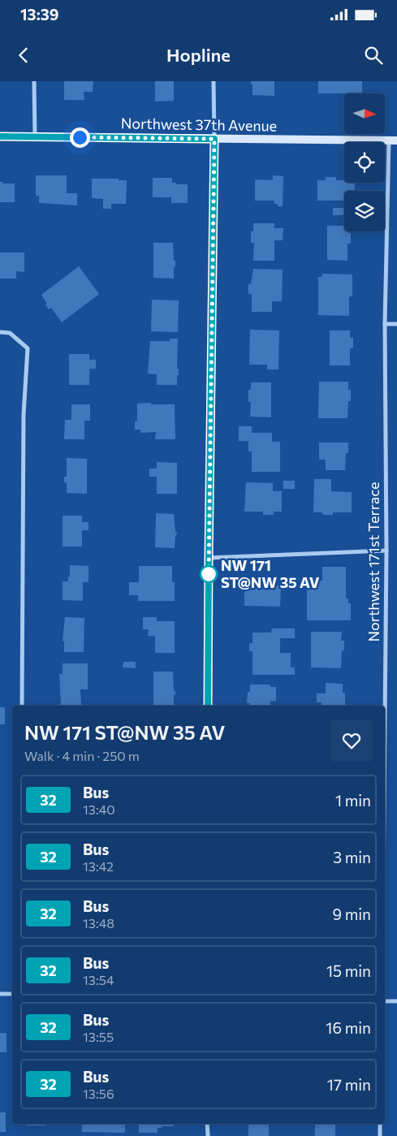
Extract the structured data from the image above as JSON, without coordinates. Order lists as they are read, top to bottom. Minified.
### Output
{"streets":{"main road":["Northwest 37th Avenue"],"street":["Northwest 171st Terrace"]},"crossings":[["Northwest 37th Avenue","Northwest 171st Terrace"]],"places":["NW 171 ST@NW 35 AV"],"lines":["bus line 32"],"north":"right","page":{"status":"13:39","header":"Hopline","heading":["NW 171 ST@NW 35 AV","Walk · 4 min · 250 m"],"list":[{"mark":"32","name":"Bus","note":"13:40","value":"1 min"},{"mark":"32","name":"Bus","note":"13:42","value":"3 min"},{"mark":"32","name":"Bus","note":"13:48","value":"9 min"},{"mark":"32","name":"Bus","note":"13:54","value":"15 min"},{"mark":"32","name":"Bus","note":"13:55","value":"16 min"},{"mark":"32","name":"Bus","note":"13:56","value":"17 min"}]}}
